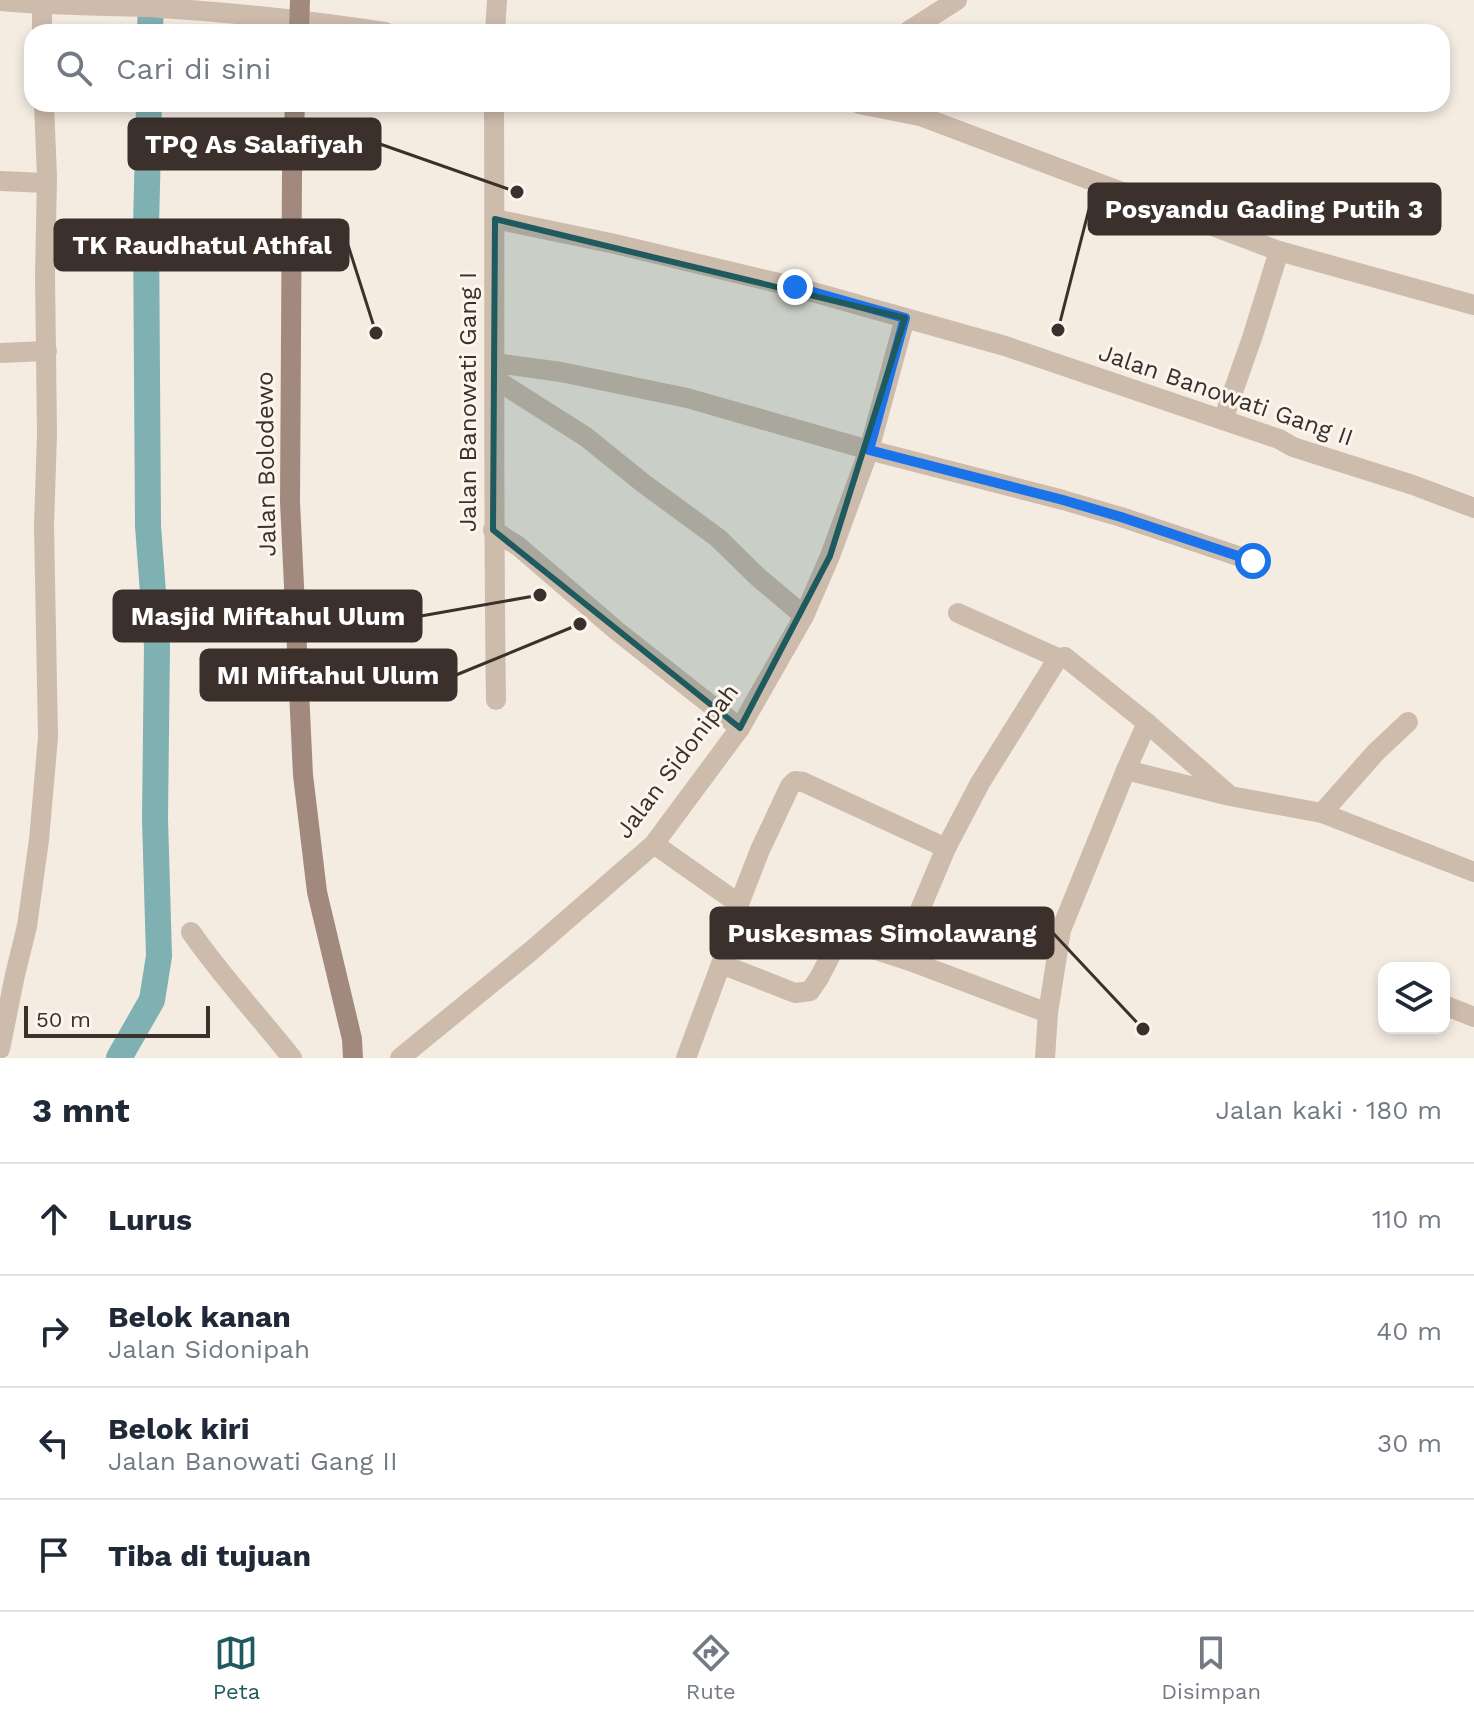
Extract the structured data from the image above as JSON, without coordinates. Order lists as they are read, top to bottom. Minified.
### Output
{"streets":{"street":["Jalan Banowati Gang II","Jalan Banowati Gang I","Jalan Bolodewo","Jalan Sidonipah"]},"crossings":[["Jalan Banowati Gang II","Jalan Banowati Gang I"],["Jalan Banowati Gang II","Jalan Sidonipah"]],"places":["TPQ As Salafiyah","Posyandu Gading Putih 3","TK Raudhatul Athfal","Masjid Miftahul Ulum","MI Miftahul Ulum","Puskesmas Simolawang"],"scale_bar":"50 m","page":{"search":"Cari di sini","scale":"50 m","heading":["3 mnt","Jalan kaki · 180 m"],"list":[["Lurus","110 m"],["Belok kanan","Jalan Sidonipah","40 m"],["Belok kiri","Jalan Banowati Gang II","30 m"],"Tiba di tujuan"],"nav":["Peta","Rute","Disimpan"]}}
